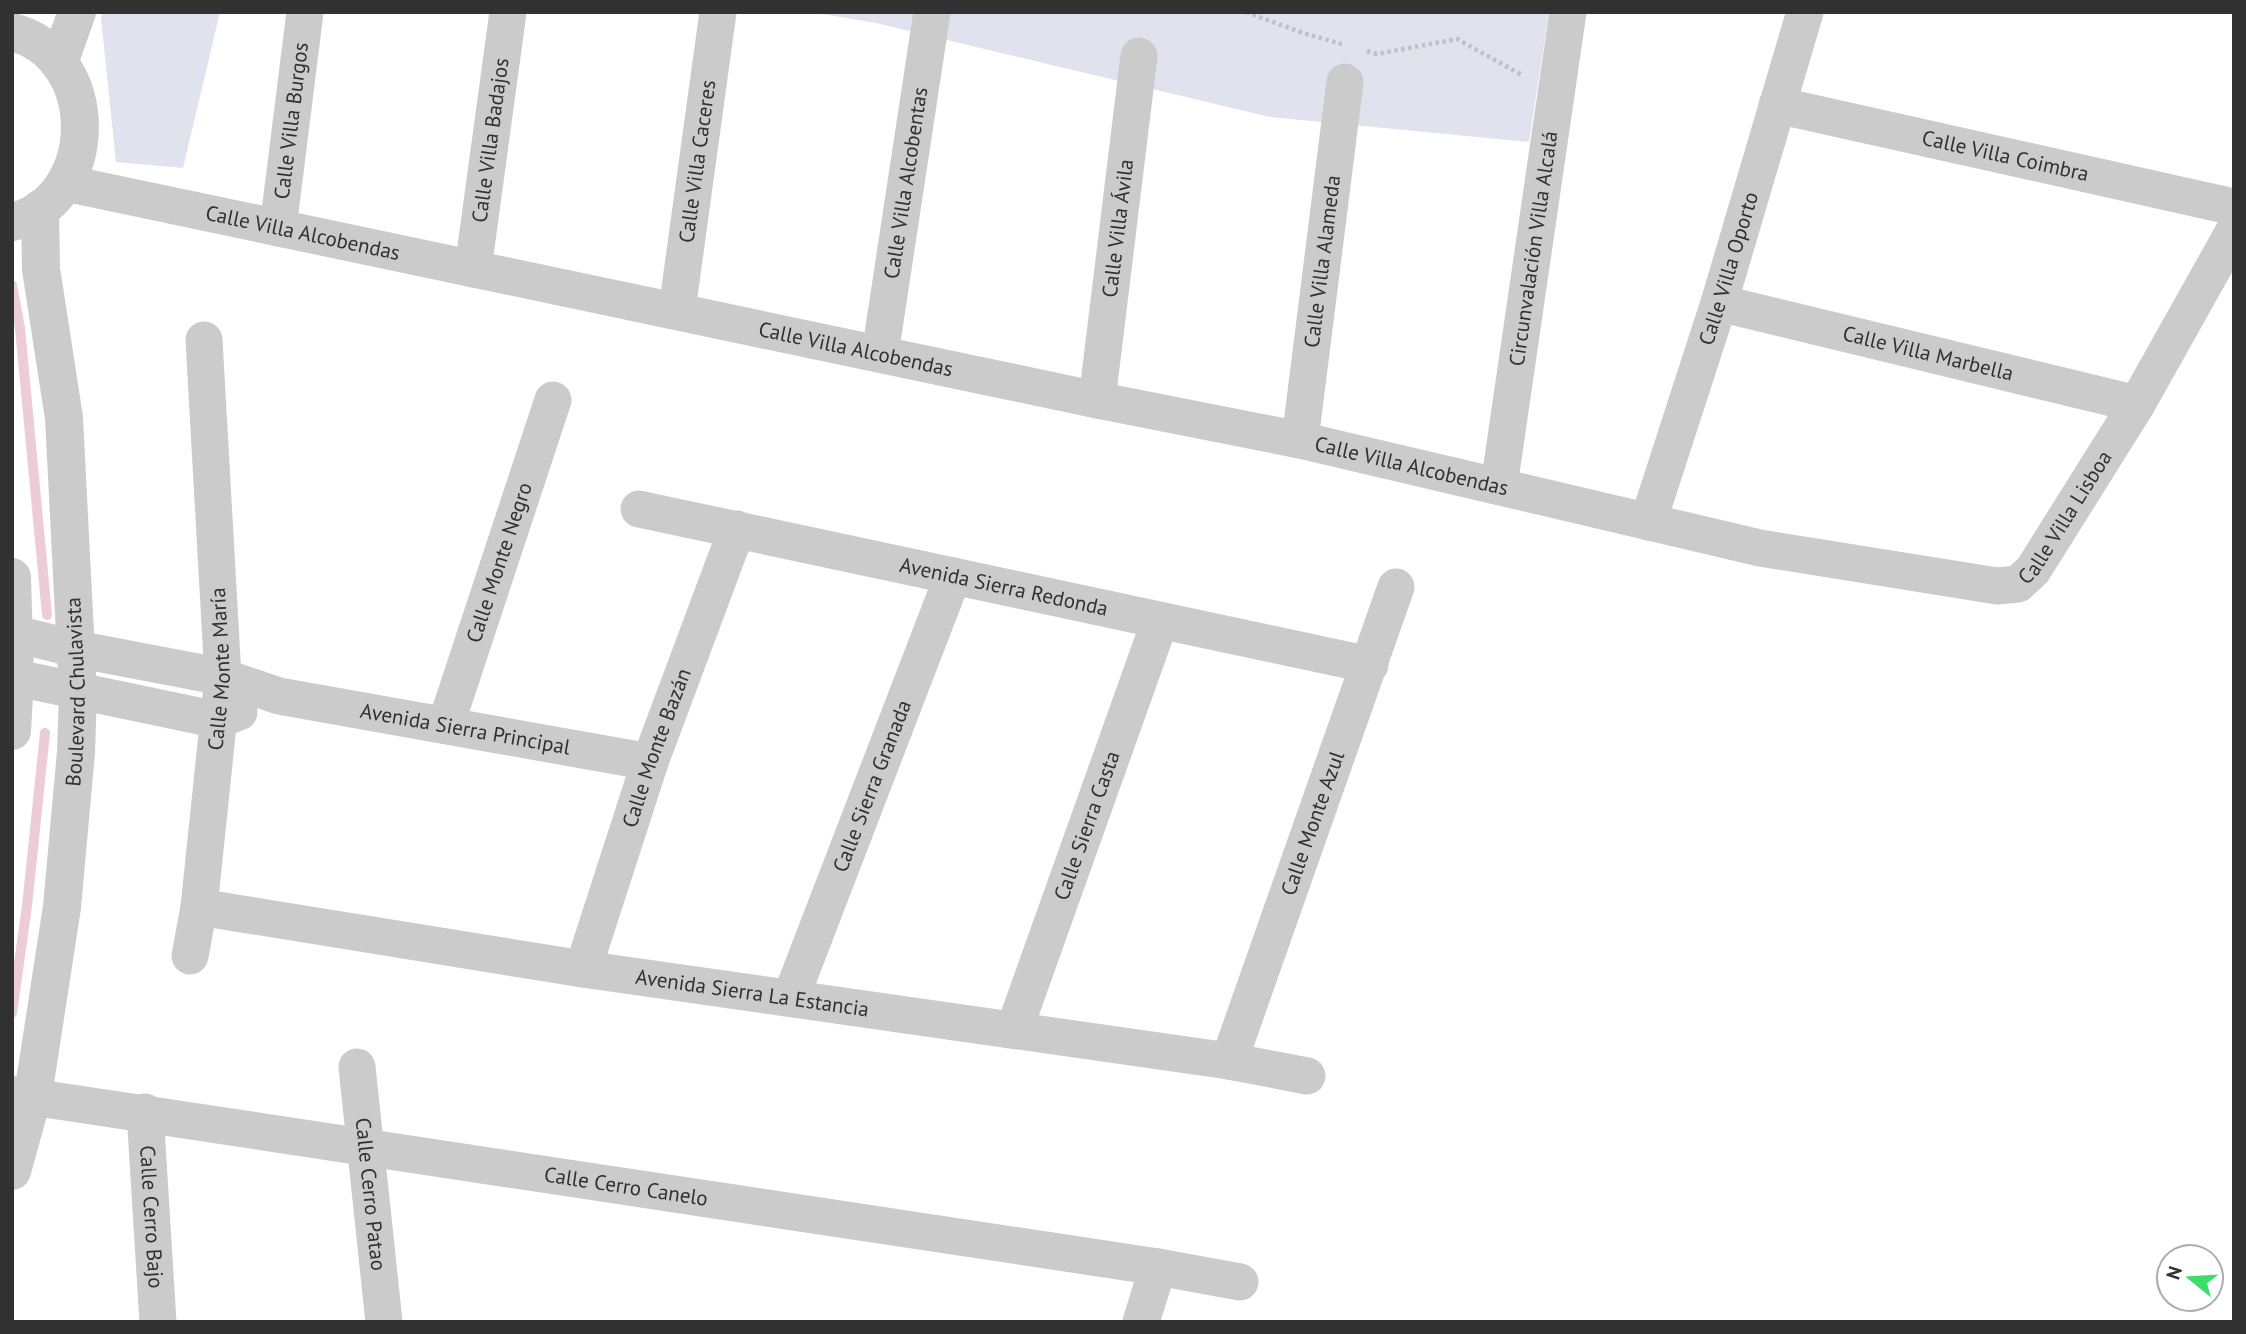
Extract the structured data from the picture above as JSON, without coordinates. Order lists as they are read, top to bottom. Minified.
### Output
{"streets":{"street":["Calle Villa Burgos","Calle Villa Badajos","Calle Villa Coimbra","Calle Villa Caceres","Calle Villa Alcobentas","Calle Villa Ávila","Calle Villa Alcobendas","Circunvalación Villa Alcalá","Calle Villa Alameda","Calle Villa Oporto","Calle Villa Marbella","Calle Villa Lisboa","Calle Monte Negro","Avenida Sierra Redonda","Calle Monte María","Boulevard Chulavista","Avenida Sierra Principal","Calle Monte Bazán","Calle Sierra Granada","Calle Monte Azul","Calle Sierra Casta","Avenida Sierra La Estancia","Calle Cerro Canelo","Calle Cerro Patao","Calle Cerro Bajo"]},"crossings":[["Calle Villa Burgos","Calle Villa Alcobendas"],["Calle Villa Badajos","Calle Villa Alcobendas"],["Calle Villa Coimbra","Calle Villa Oporto"],["Calle Villa Caceres","Calle Villa Alcobendas"],["Calle Villa Alcobentas","Calle Villa Alcobendas"],["Calle Villa Ávila","Calle Villa Alcobendas"],["Calle Villa Alcobendas","Circunvalación Villa Alcalá"],["Calle Villa Alcobendas","Calle Villa Alameda"],["Calle Villa Alcobendas","Calle Villa Oporto"],["Calle Villa Alcobendas","Calle Villa Lisboa"],["Calle Villa Alcobendas","Boulevard Chulavista"],["Calle Villa Oporto","Calle Villa Marbella"],["Calle Villa Oporto","Calle Villa Lisboa"],["Calle Villa Marbella","Calle Villa Lisboa"],["Calle Monte Negro","Avenida Sierra Principal"],["Avenida Sierra Redonda","Calle Monte Bazán"],["Avenida Sierra Redonda","Calle Sierra Granada"],["Avenida Sierra Redonda","Calle Monte Azul"],["Avenida Sierra Redonda","Calle Sierra Casta"],["Calle Monte María","Avenida Sierra Principal"],["Calle Monte María","Avenida Sierra La Estancia"],["Boulevard Chulavista","Avenida Sierra Principal"],["Boulevard Chulavista","Calle Cerro Canelo"],["Avenida Sierra Principal","Calle Monte Bazán"],["Calle Monte Bazán","Avenida Sierra La Estancia"],["Calle Sierra Granada","Avenida Sierra La Estancia"],["Calle Monte Azul","Avenida Sierra La Estancia"],["Calle Sierra Casta","Avenida Sierra La Estancia"],["Calle Cerro Canelo","Calle Cerro Patao"],["Calle Cerro Canelo","Calle Cerro Bajo"]],"north":"left"}
